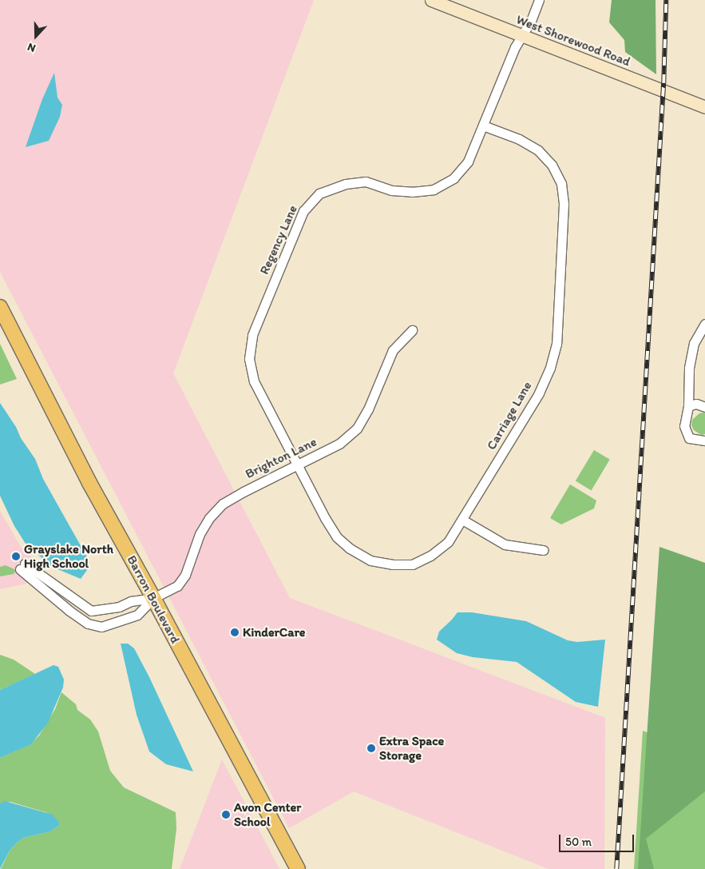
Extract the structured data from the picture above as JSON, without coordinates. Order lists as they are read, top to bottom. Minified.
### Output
{"streets":{"main road":["West Shorewood Road","Barron Boulevard"],"street":["Regency Lane","Carriage Lane","Brighton Lane"]},"crossings":[["West Shorewood Road","Regency Lane"],["Regency Lane","Carriage Lane"],["Regency Lane","Brighton Lane"],["Carriage Lane","Brighton Lane"],["Brighton Lane","Barron Boulevard"]],"places":["Grayslake North High School","KinderCare","Extra Space Storage","Avon Center School"],"scale_bar":"50 m","north":"bottom"}
